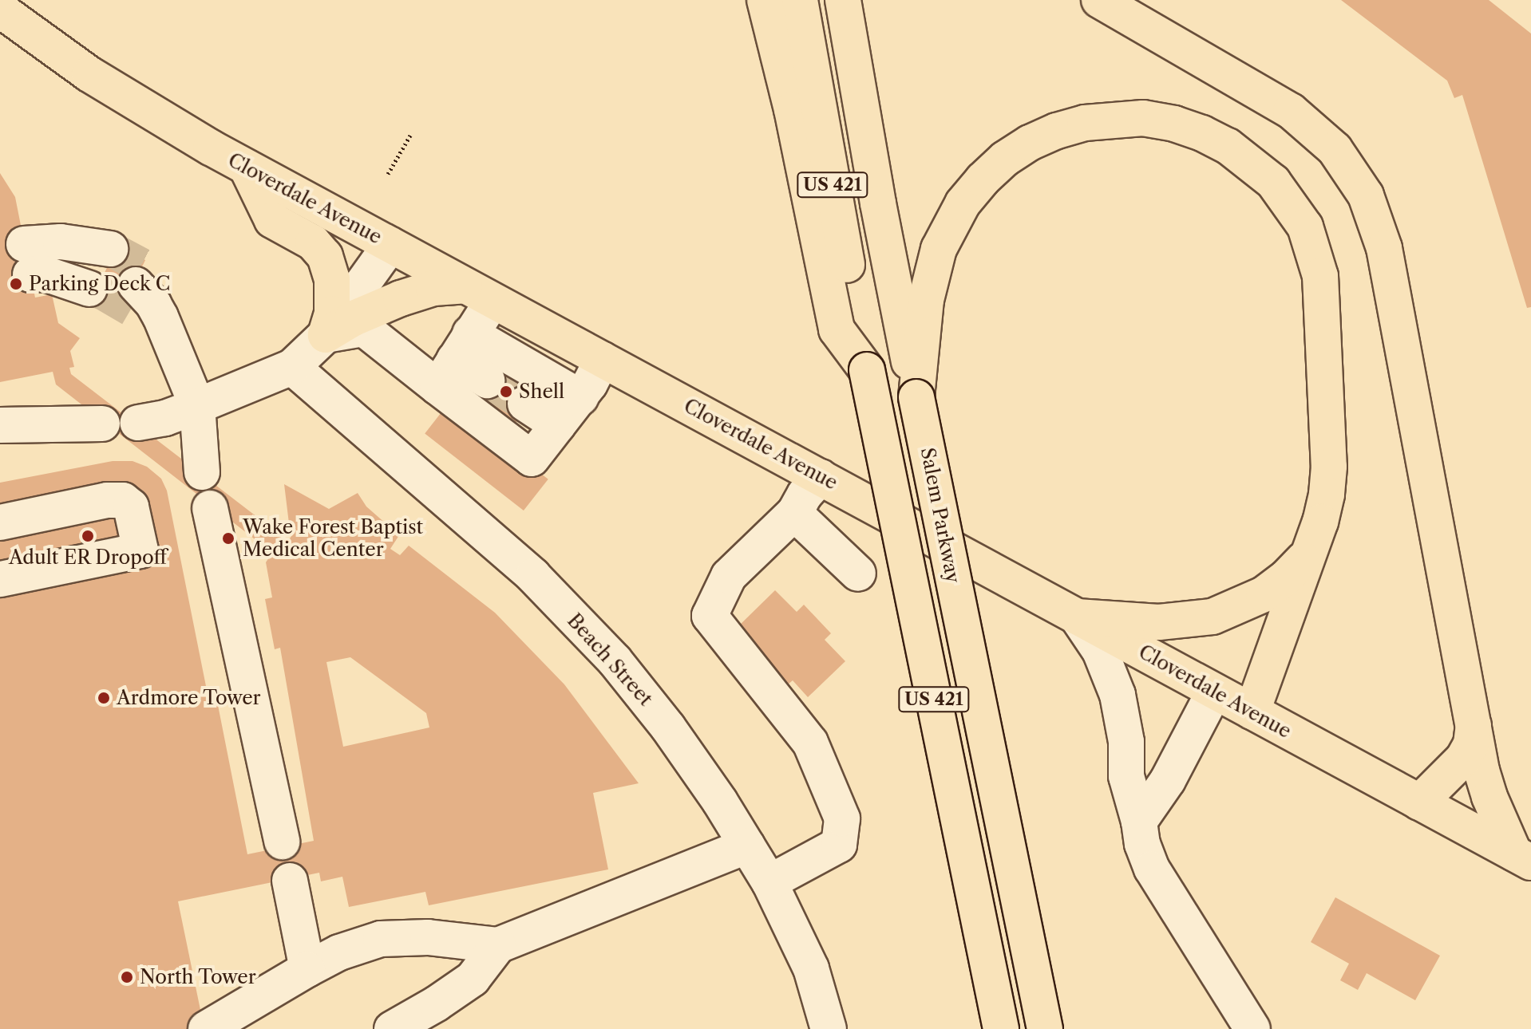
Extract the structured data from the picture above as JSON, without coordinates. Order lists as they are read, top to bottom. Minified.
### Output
{"streets":{"main road":["US 421","Cloverdale Avenue","Salem Parkway"],"street":["Beach Street"]},"places":["Parking Deck C","Shell","Adult ER Dropoff","Wake Forest Baptist Medical Center","Ardmore Tower","North Tower"]}
